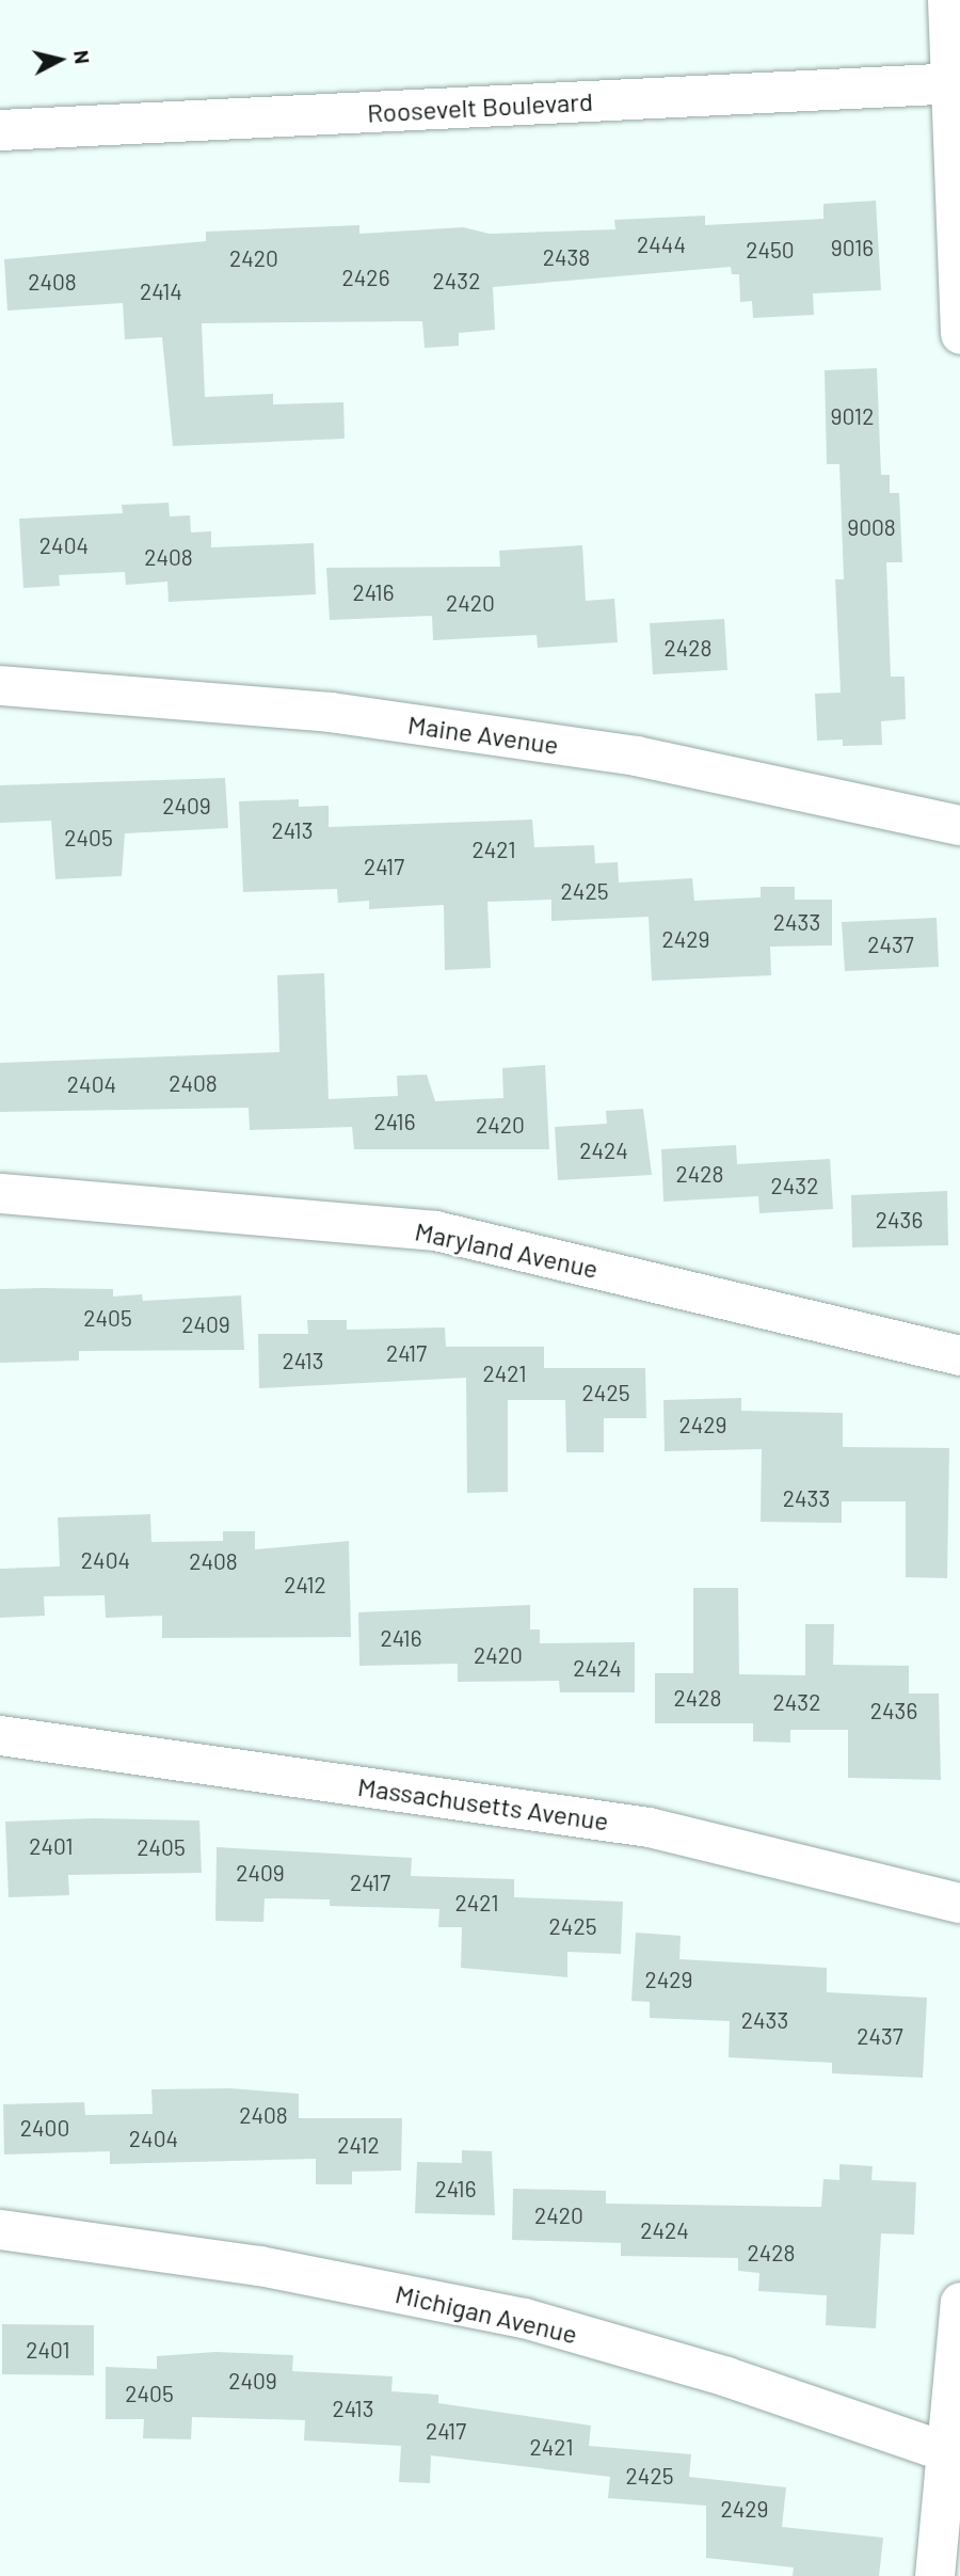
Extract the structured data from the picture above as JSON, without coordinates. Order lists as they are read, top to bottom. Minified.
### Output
{"streets":{"street":["Roosevelt Boulevard","Maine Avenue","Maryland Avenue","Massachusetts Avenue","Michigan Avenue"]},"house_numbers":["2444","9016","2450","2438","2420","2426","2432","2408","2414","9012","9008","2404","2408","2416","2420","2428","2409","2413","2405","2421","2417","2425","2433","2429","2437","2408","2404","2416","2420","2424","2428","2432","2436","2405","2409","2417","2413","2421","2425","2429","2433","2404","2408","2412","2416","2420","2424","2428","2432","2436","2401","2405","2409","2417","2421","2425","2429","2433","2437","2408","2400","2404","2412","2416","2420","2424","2428","2401","2409","2405","2413","2417","2421","2425","2429"],"north":"right"}
